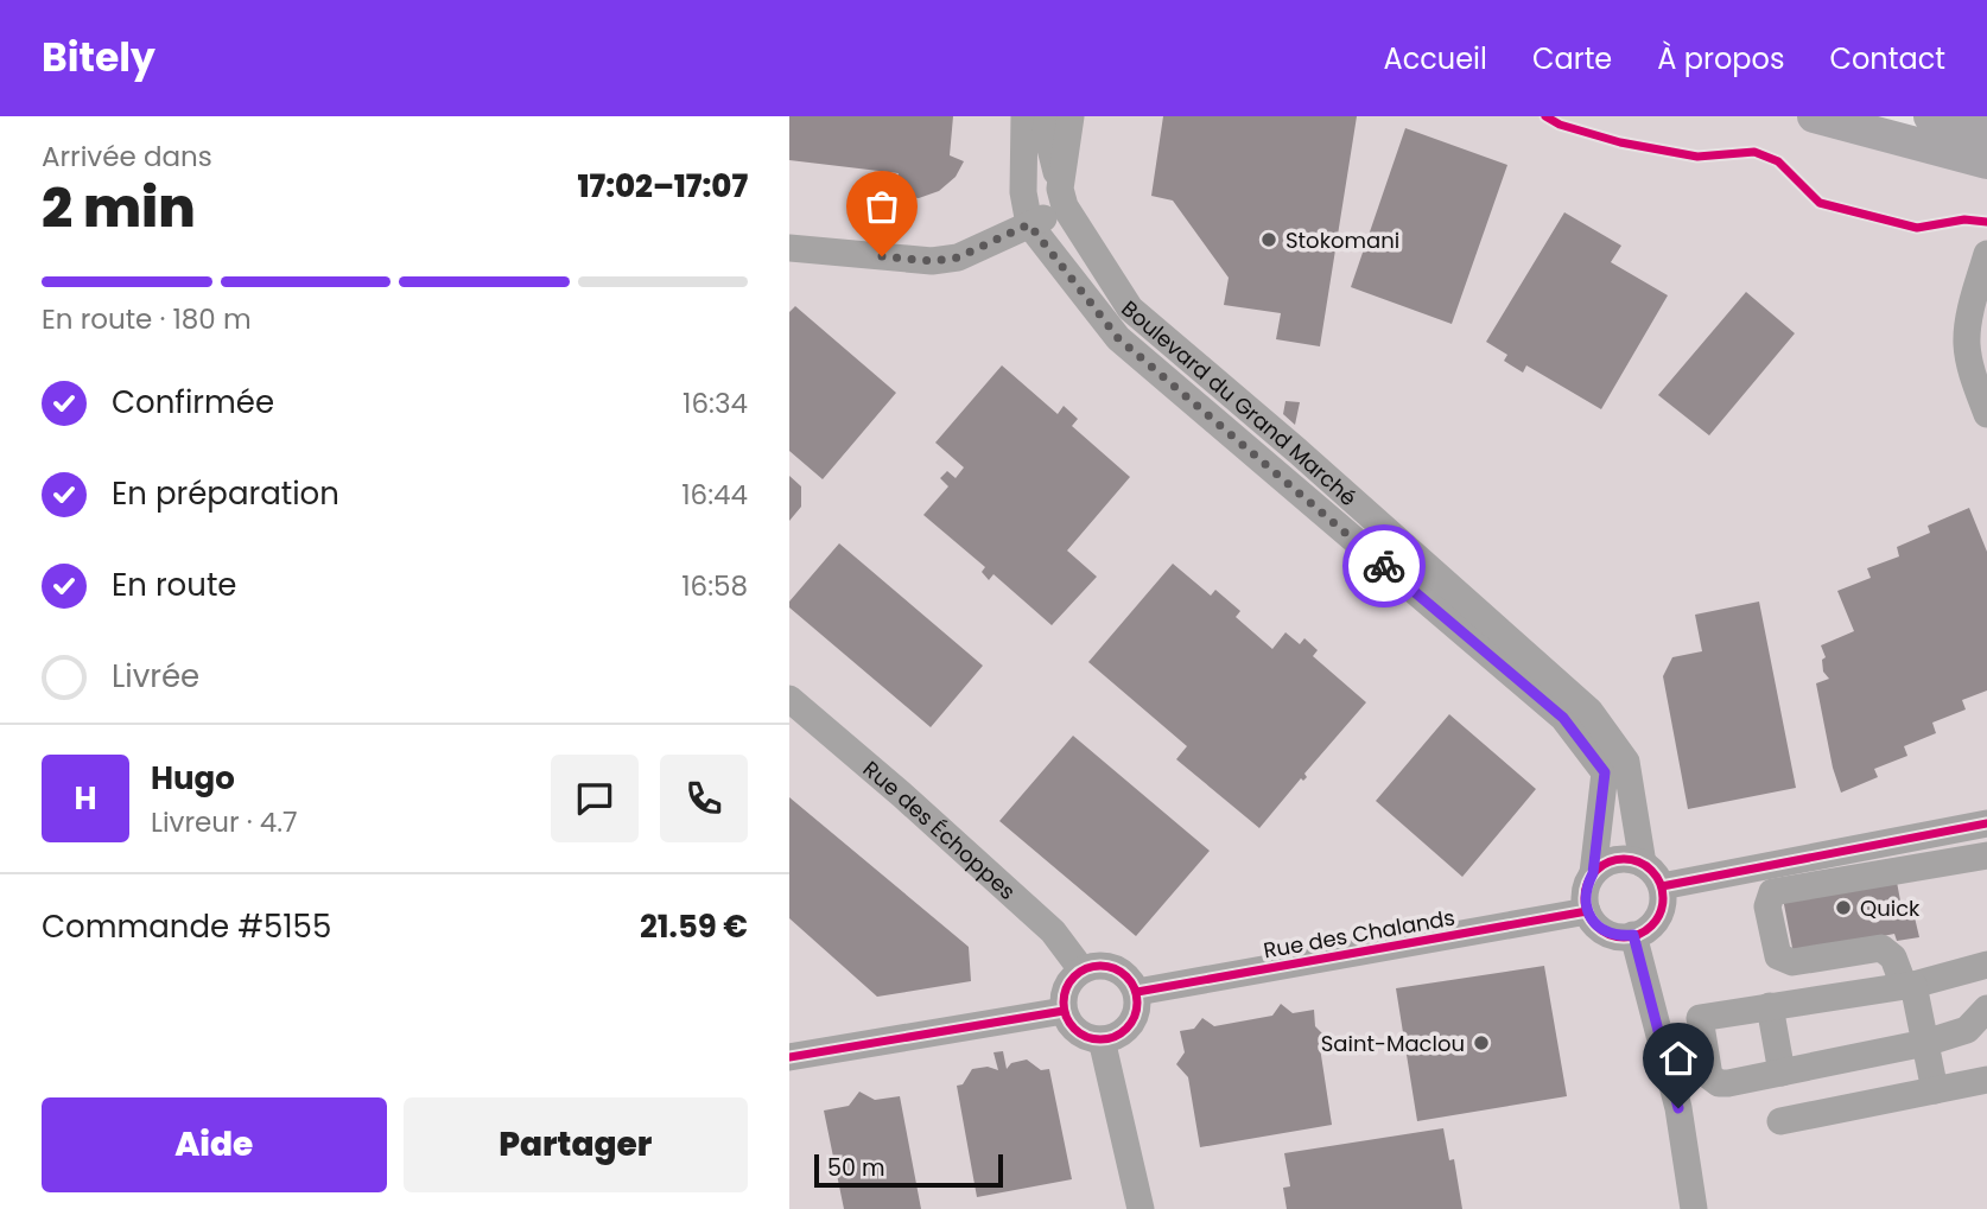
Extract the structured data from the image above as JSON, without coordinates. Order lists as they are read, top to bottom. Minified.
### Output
{"streets":{"street":["Boulevard du Grand Marché","Rue des Échoppes","Rue des Chalands"]},"crossings":[["Boulevard du Grand Marché","Rue des Chalands"],["Rue des Échoppes","Rue des Chalands"]],"places":["Stokomani","Quick","Saint-Maclou"],"scale_bar":"50 m","page":{"header":"Bitely","nav":["Accueil","Carte","À propos","Contact"],"heading":["2 min","Arrivée dans","17:02–17:07"],"panel":["Hugo","Livreur · 4.7","Commande #5155","21.59 €"],"bar":"En route · 180 m","list":[["Confirmée","16:34"],["En préparation","16:44"],["En route","16:58"],"Livrée"],"round":"H","buttons":["Aide","Partager"],"scale":"50 m"}}
